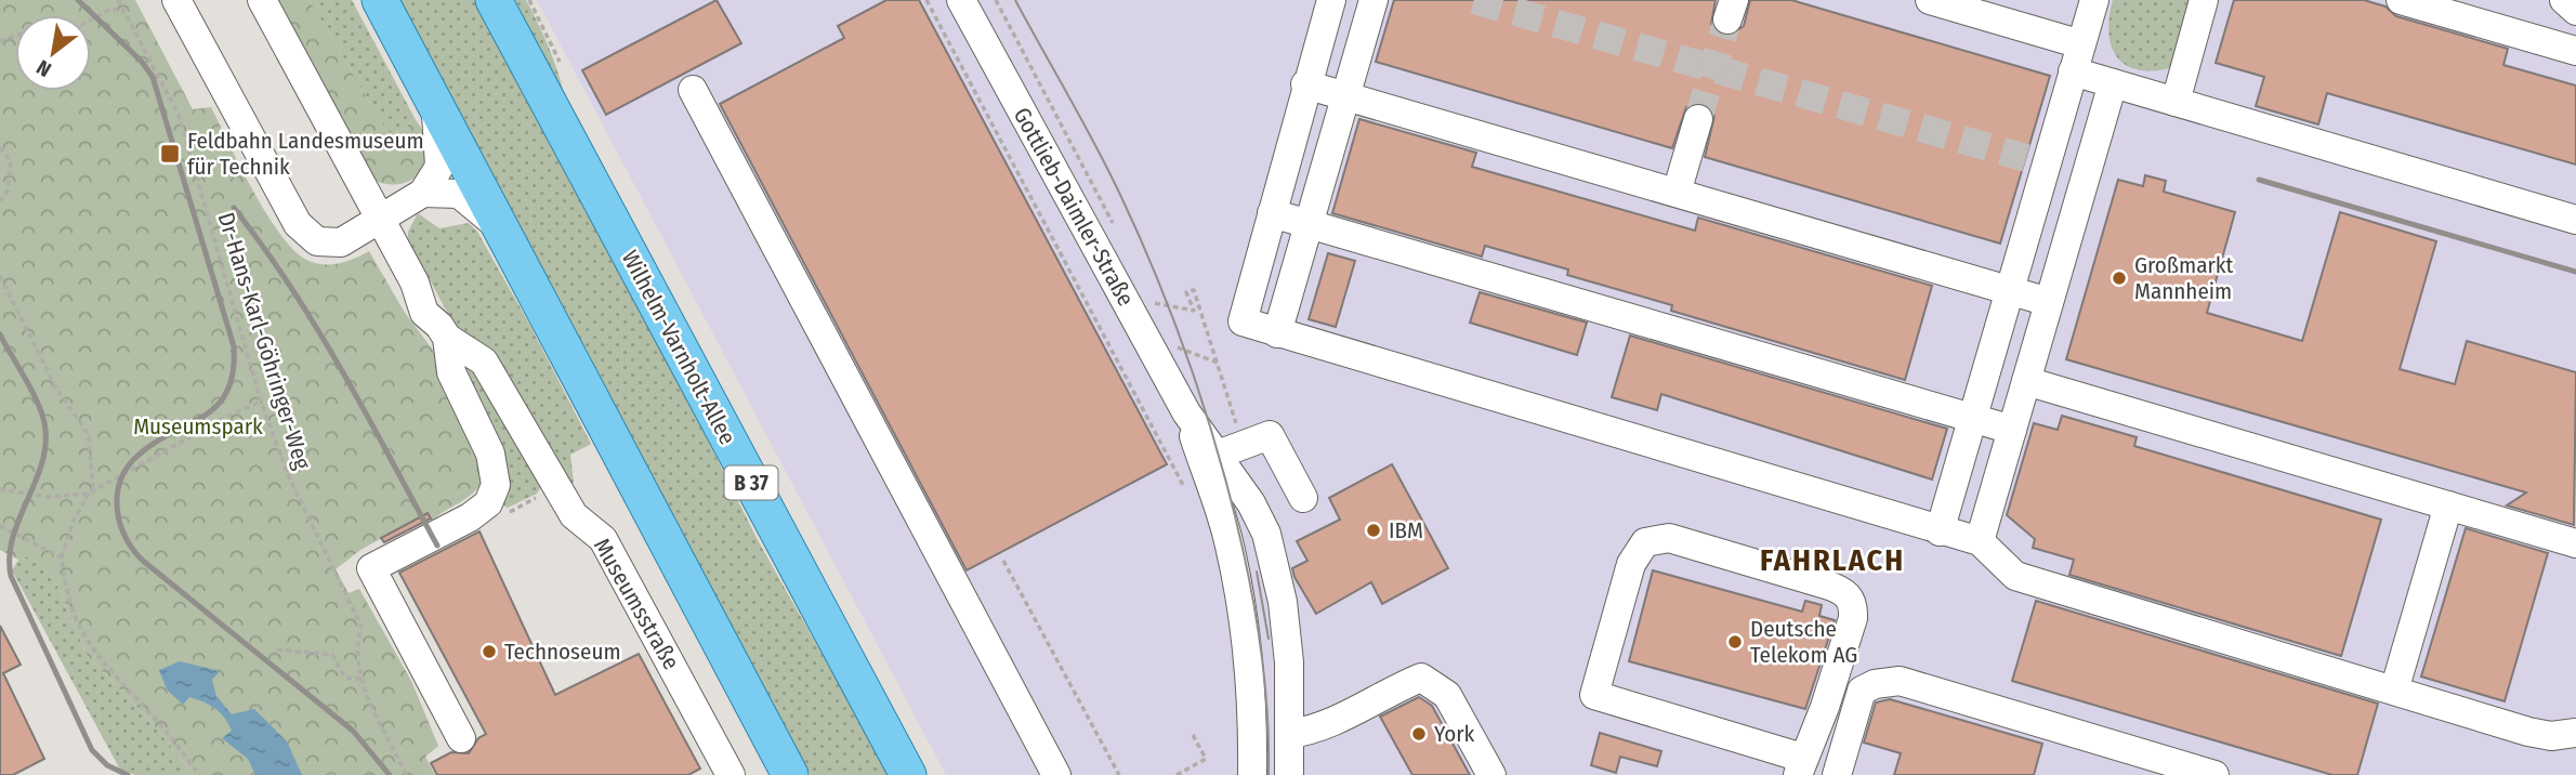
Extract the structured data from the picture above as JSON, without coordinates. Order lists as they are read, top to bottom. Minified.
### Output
{"streets":{"main road":["Wilhelm-Varnholt-Allee","B 37"],"street":["Gottlieb-Daimler-Straße","Museumsstraße"],"path":["Dr-Hans-Karl-Göhringer-Weg"]},"districts":["FAHRLACH"],"parks":["Museumspark"],"places":{"transit":["Feldbahn Landesmuseum für Technik"],"other":["Großmarkt Mannheim","IBM","Deutsche Telekom AG","Technoseum","York"]},"north":"bottom left"}
